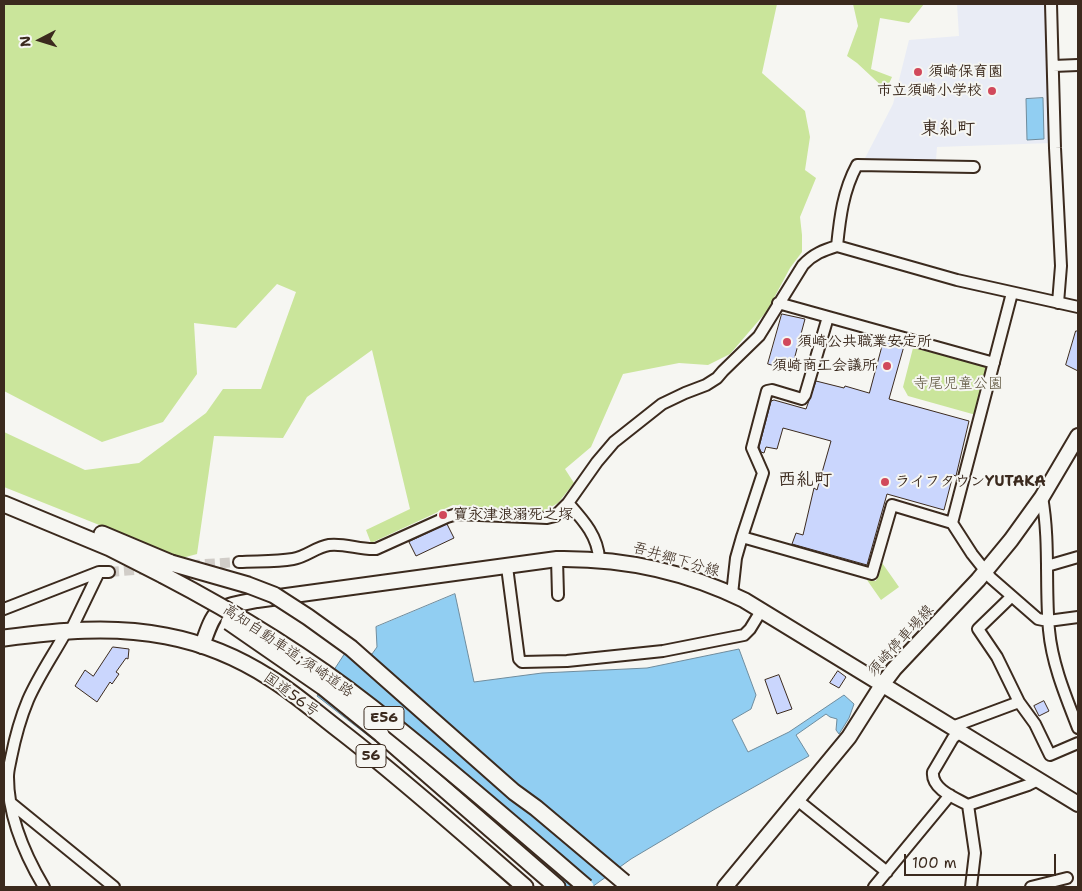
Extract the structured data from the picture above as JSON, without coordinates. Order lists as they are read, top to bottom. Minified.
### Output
{"streets":{"highway":["高知自動車道;須崎道路","国道56号","E56","56"],"main road":["吾井郷下分線","須崎停車場線"]},"crossings":[["吾井郷下分線","須崎停車場線"],["吾井郷下分線","国道56号"]],"districts":["東糺町","西糺町"],"parks":["寺尾児童公園"],"places":["須崎保育園","市立須崎小学校","須崎公共職業安定所","須崎商工会議所","ライフタウンYUTAKA","寶永津浪溺死之塚"],"scale_bar":"100 m","north":"left"}
